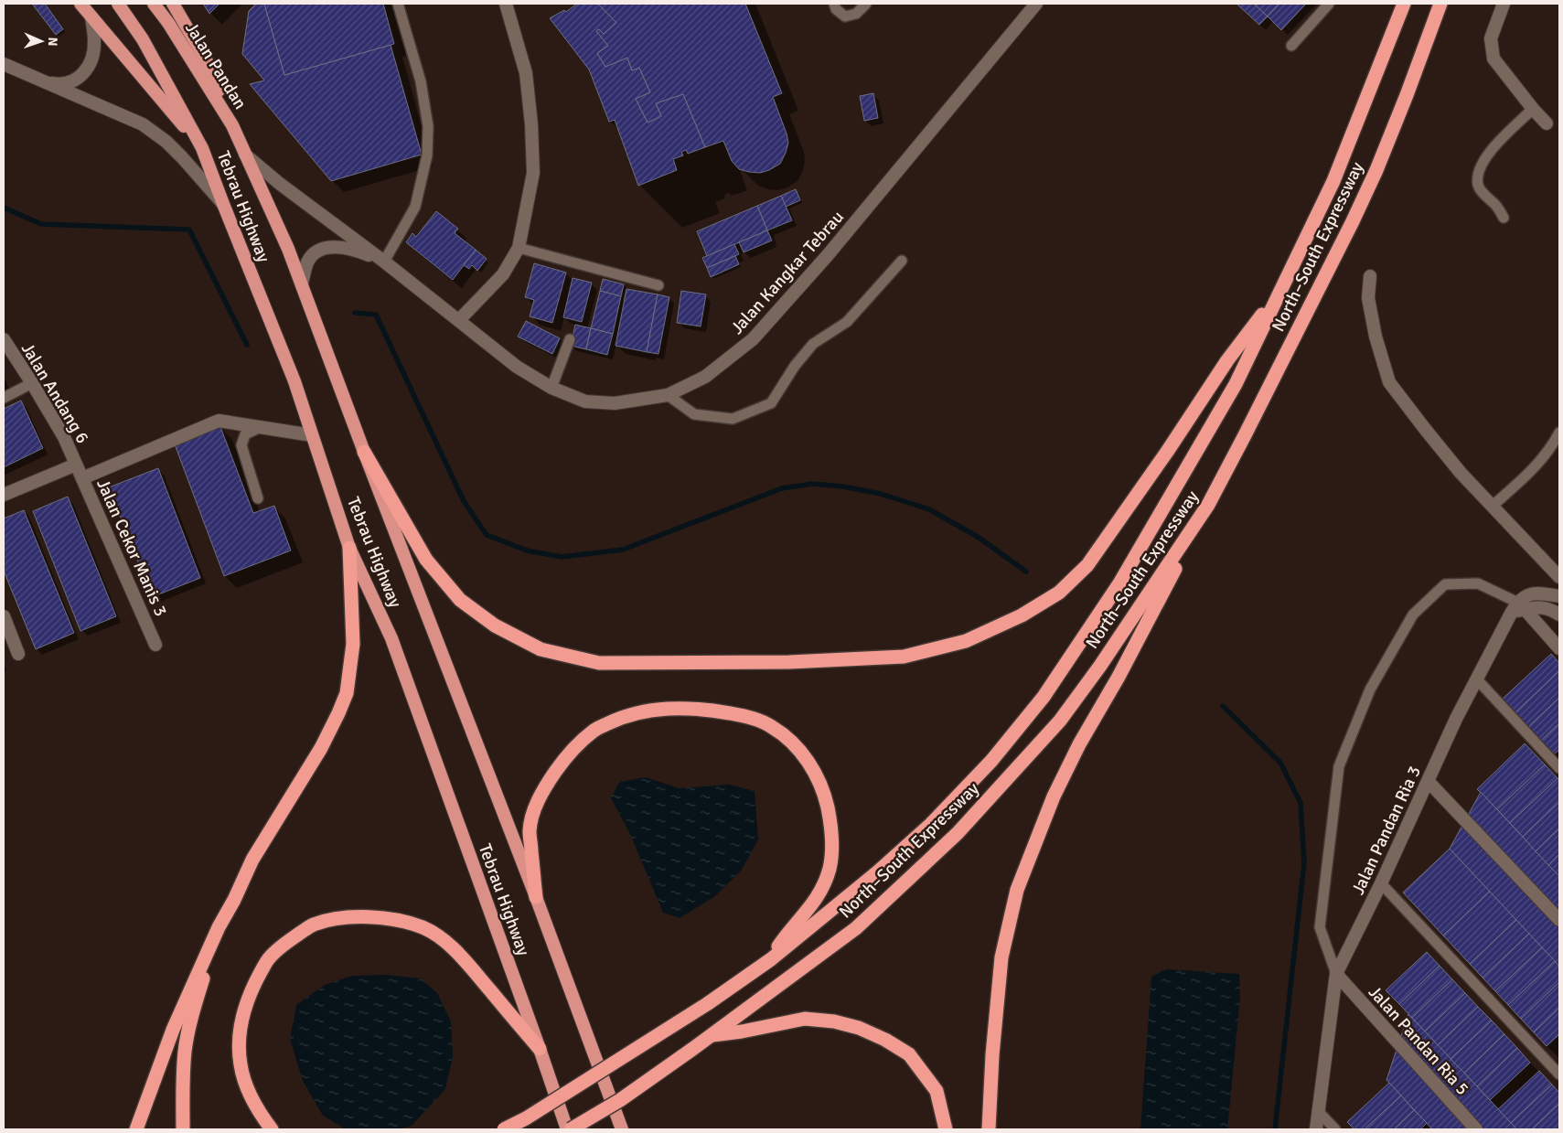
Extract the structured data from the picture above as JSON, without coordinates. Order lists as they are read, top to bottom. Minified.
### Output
{"streets":{"highway":["Jalan Pandan","Tebrau Highway","North–South Expressway"],"street":["Jalan Kangkar Tebrau","Jalan Andang 6","Jalan Cekor Manis 3","Jalan Pandan Ria 3","Jalan Pandan Ria 5"]},"crossings":[["Jalan Pandan","Tebrau Highway"],["Tebrau Highway","Jalan Kangkar Tebrau"],["Jalan Andang 6","Jalan Cekor Manis 3"],["Jalan Pandan Ria 3","Jalan Pandan Ria 5"]],"north":"right"}
